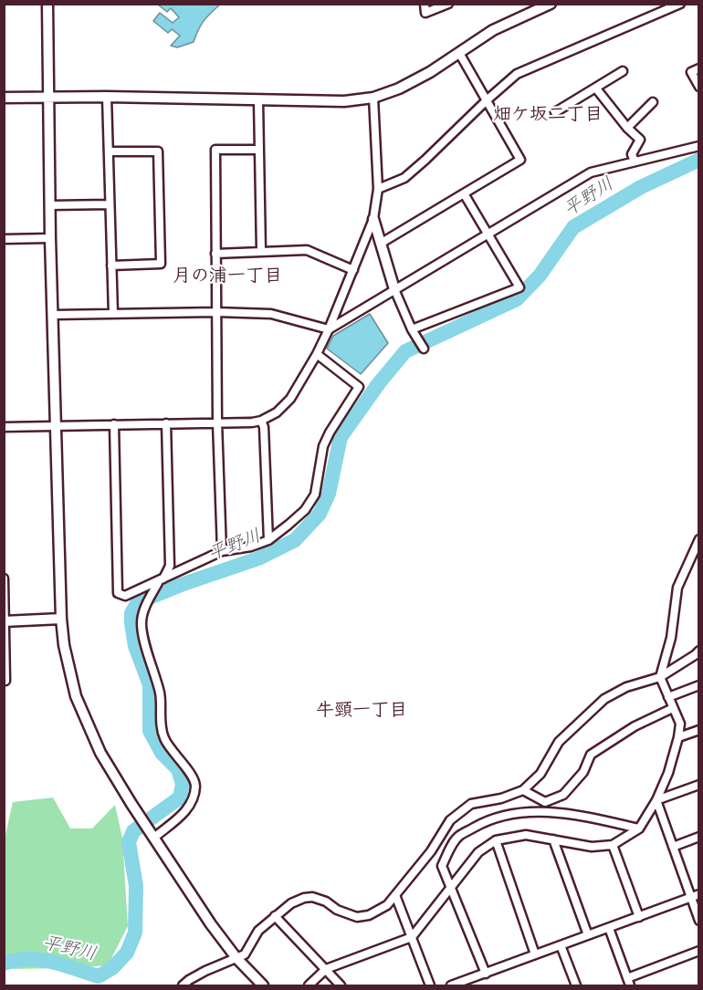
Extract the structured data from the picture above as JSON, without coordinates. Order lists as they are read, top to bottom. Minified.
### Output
{"districts":["畑ケ坂二丁目","月の浦一丁目","牛頸一丁目"],"water":["平野川"]}
